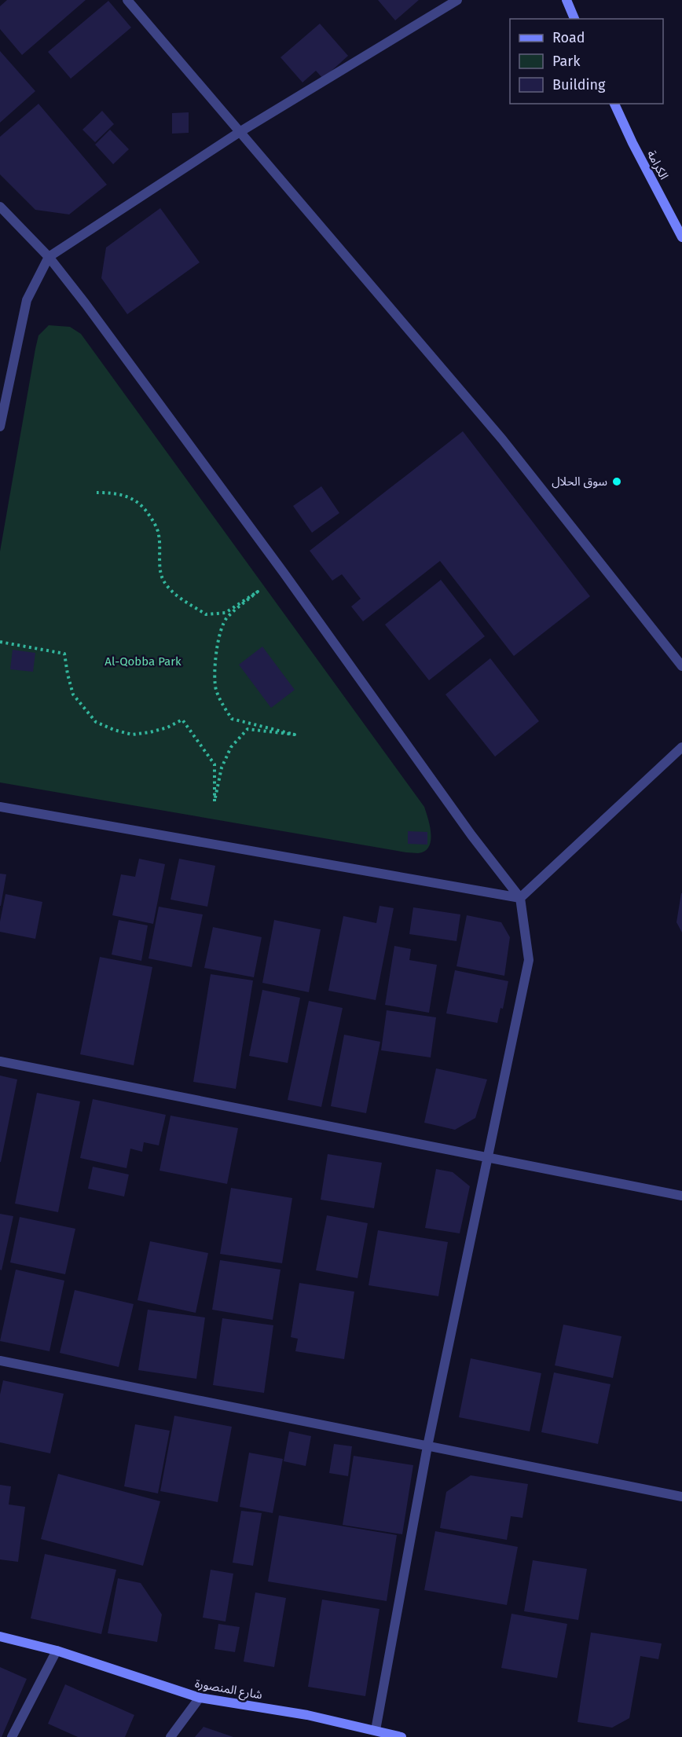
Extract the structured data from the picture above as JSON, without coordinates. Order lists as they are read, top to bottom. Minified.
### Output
{"streets":{"main road":["الكرامة","شارع المنصورة"]},"parks":["Al-Qobba Park"],"places":["سوق الحلال"],"legend":["Road","Park","Building"]}
